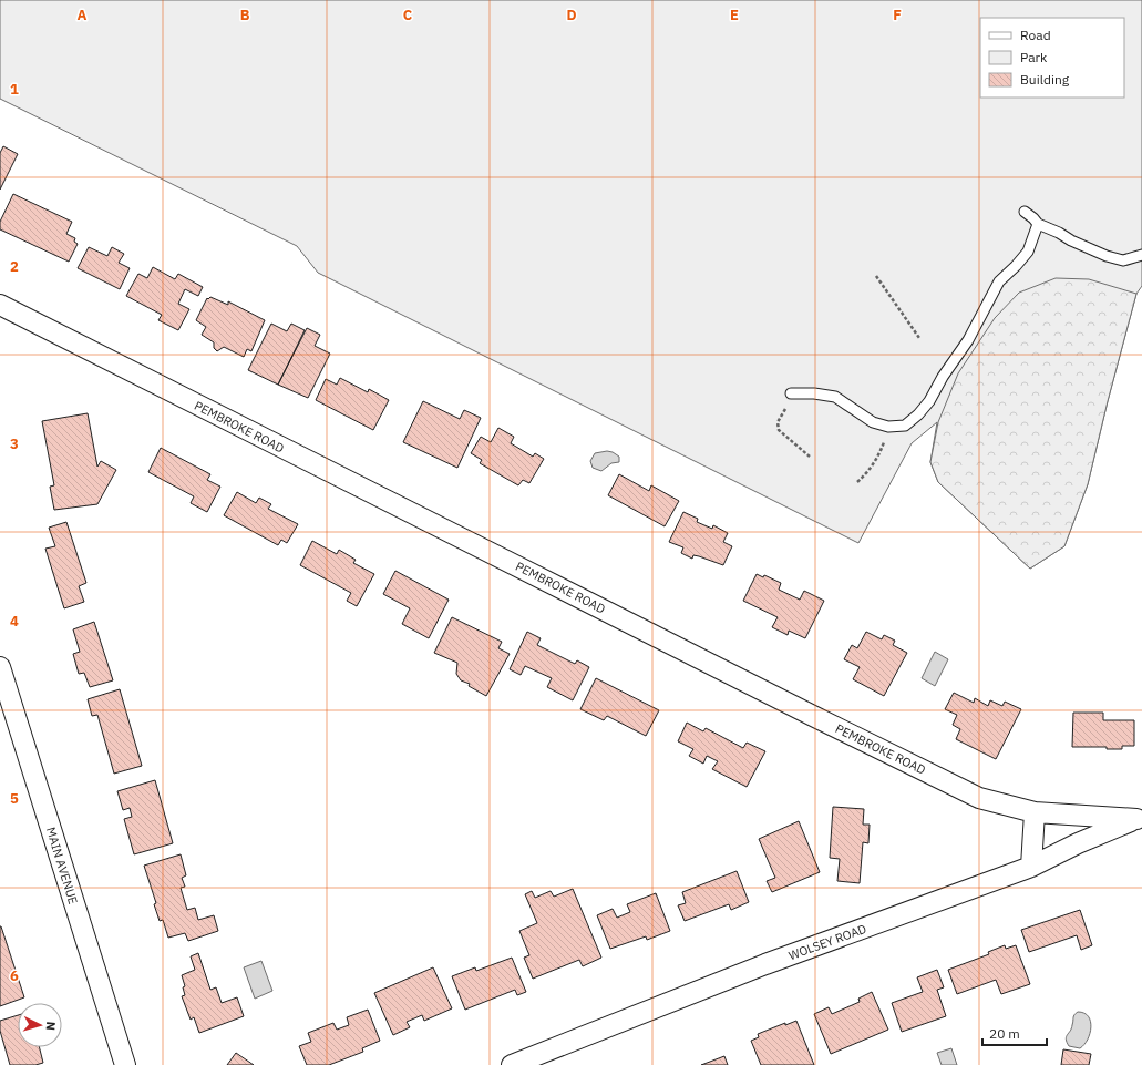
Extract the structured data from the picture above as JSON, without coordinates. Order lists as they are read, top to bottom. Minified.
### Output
{"streets":{"street":["PEMBROKE ROAD","MAIN AVENUE","WOLSEY ROAD"]},"crossings":[["PEMBROKE ROAD","WOLSEY ROAD"]],"legend":["Road","Park","Building"],"scale_bar":"20 m","north":"right","grid":{"columns":["A","B","C","D","E","F"],"rows":["1","2","3","4","5","6"]}}
